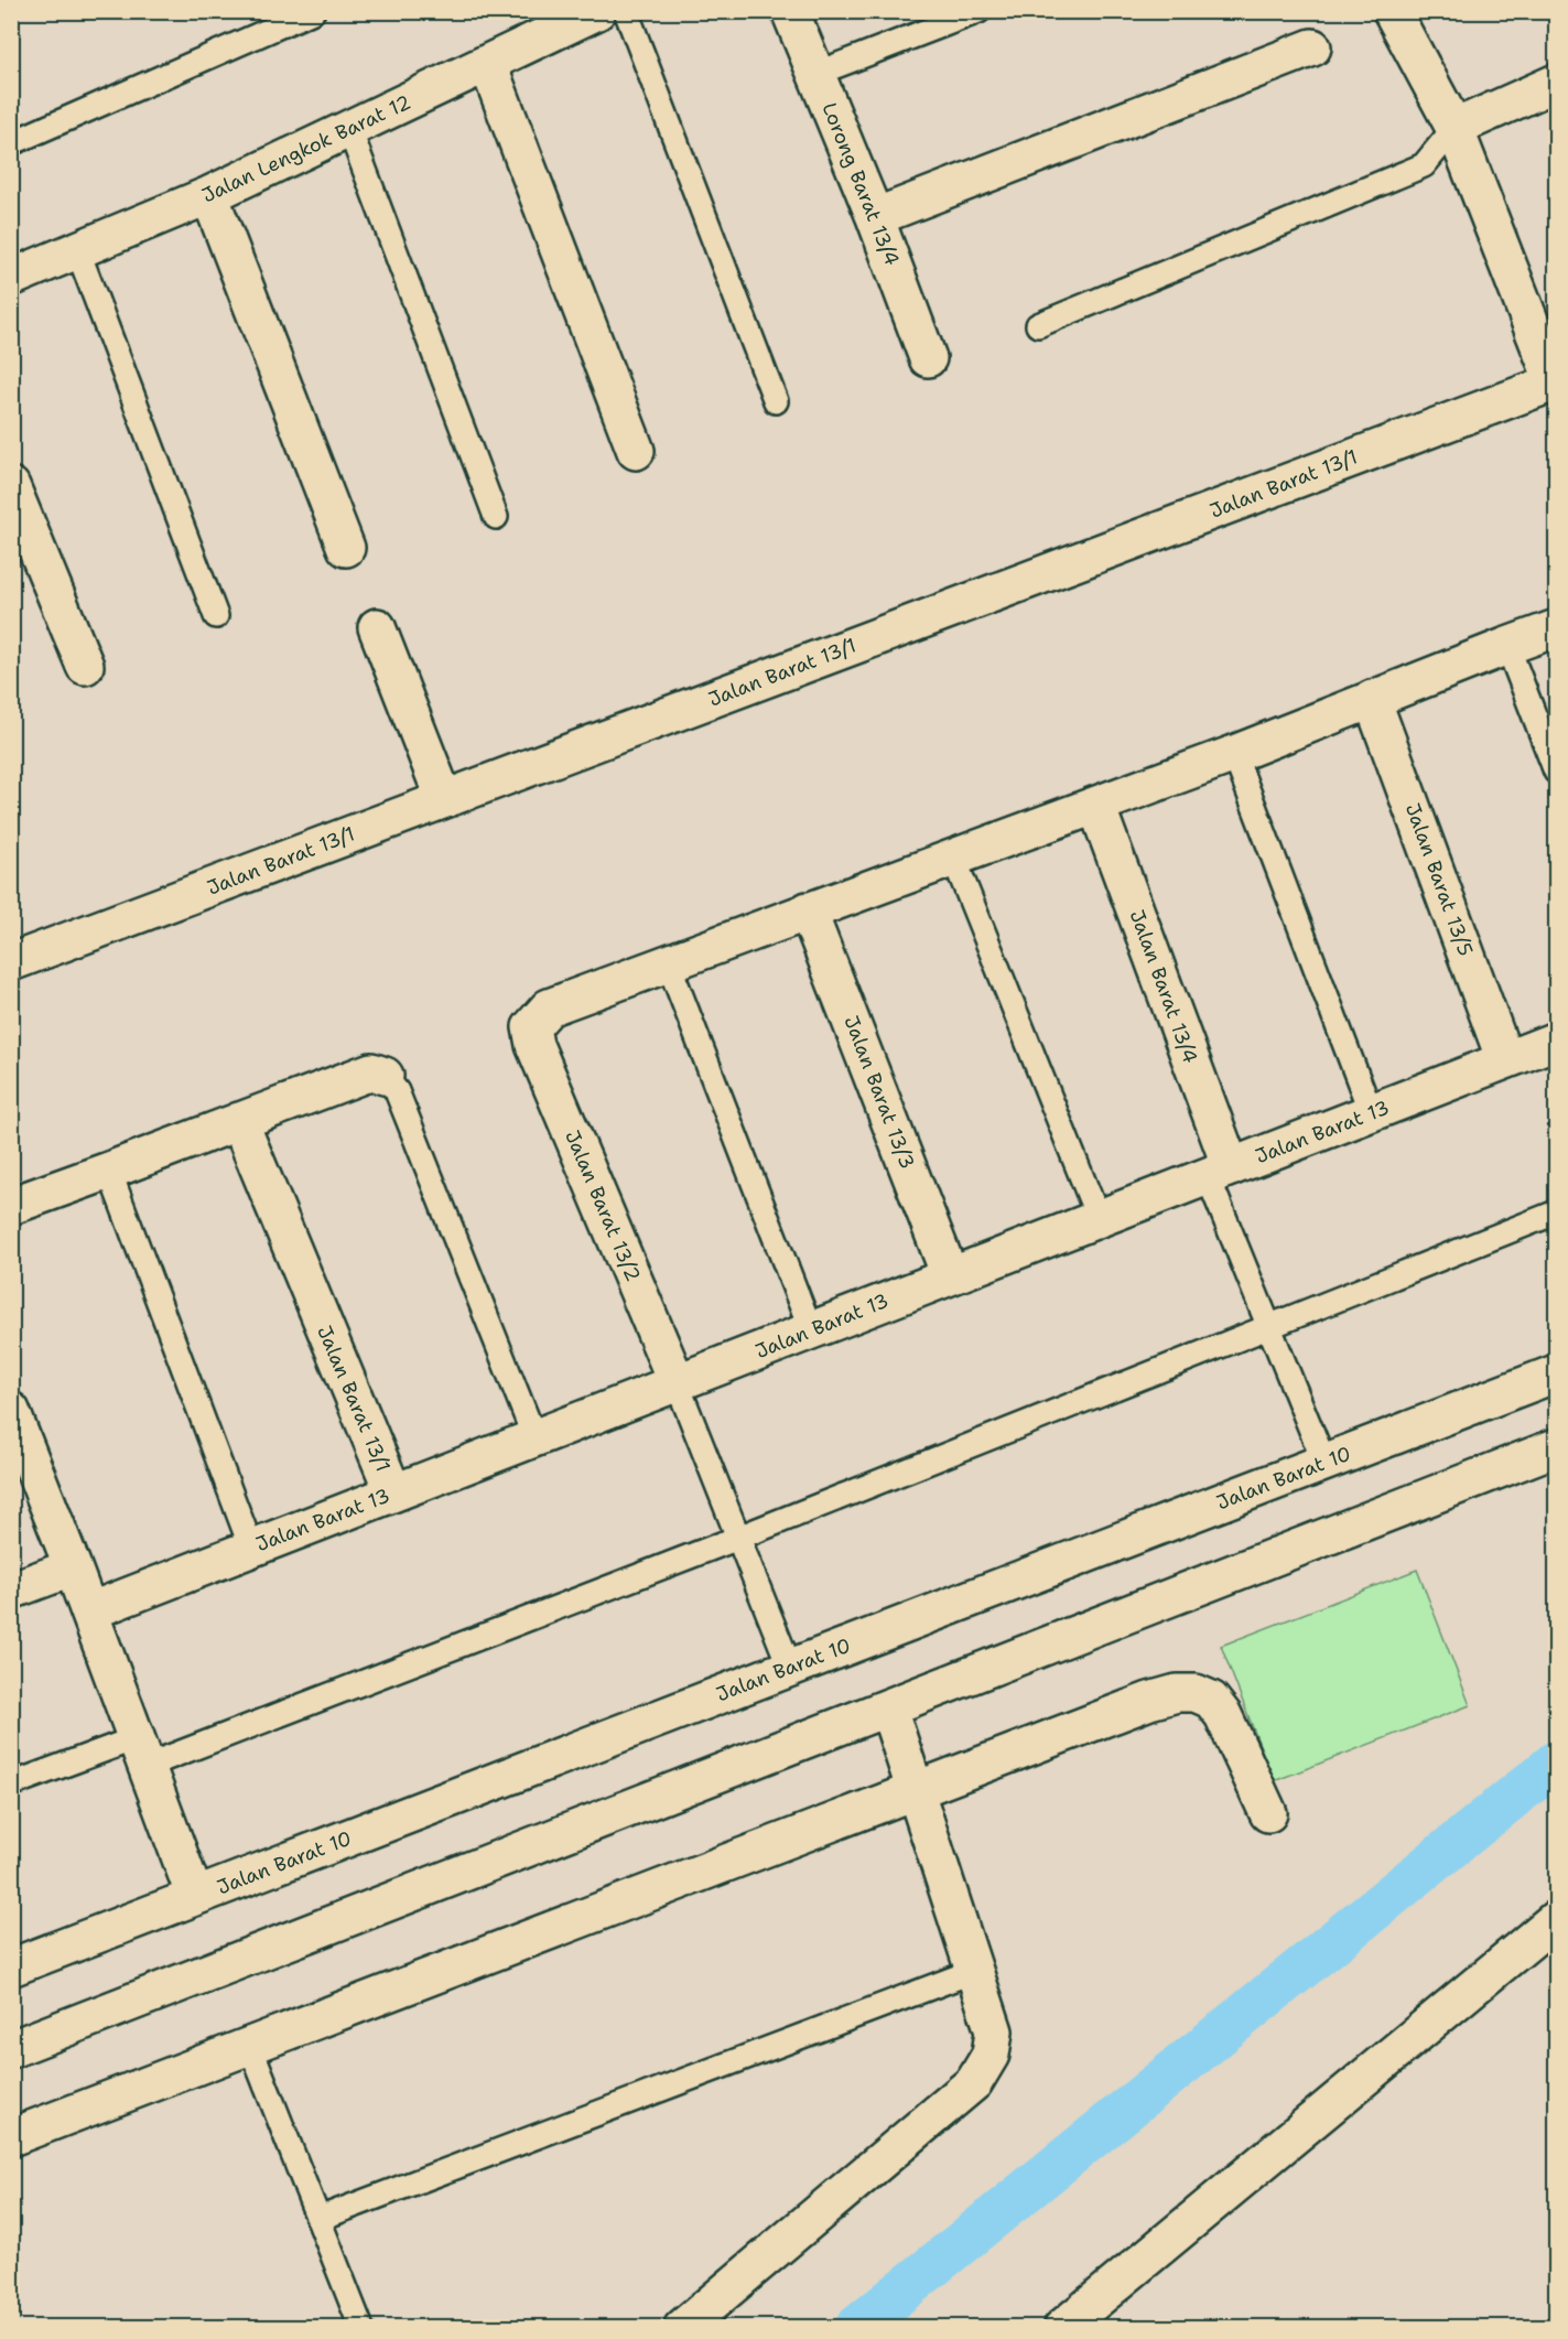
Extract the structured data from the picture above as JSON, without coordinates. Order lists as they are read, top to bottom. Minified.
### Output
{"streets":{"street":["Jalan Lengkok Barat 12","Lorong Barat 13/4","Jalan Barat 13/1","Jalan Barat 13/5","Jalan Barat 13/4","Jalan Barat 13/3","Jalan Barat 13","Jalan Barat 13/2","Jalan Barat 10"]},"crossings":[["Jalan Barat 13/1","Jalan Barat 13"],["Jalan Barat 13/5","Jalan Barat 13"],["Jalan Barat 13/4","Jalan Barat 13"],["Jalan Barat 13/3","Jalan Barat 13"],["Jalan Barat 13","Jalan Barat 13/2"]]}
